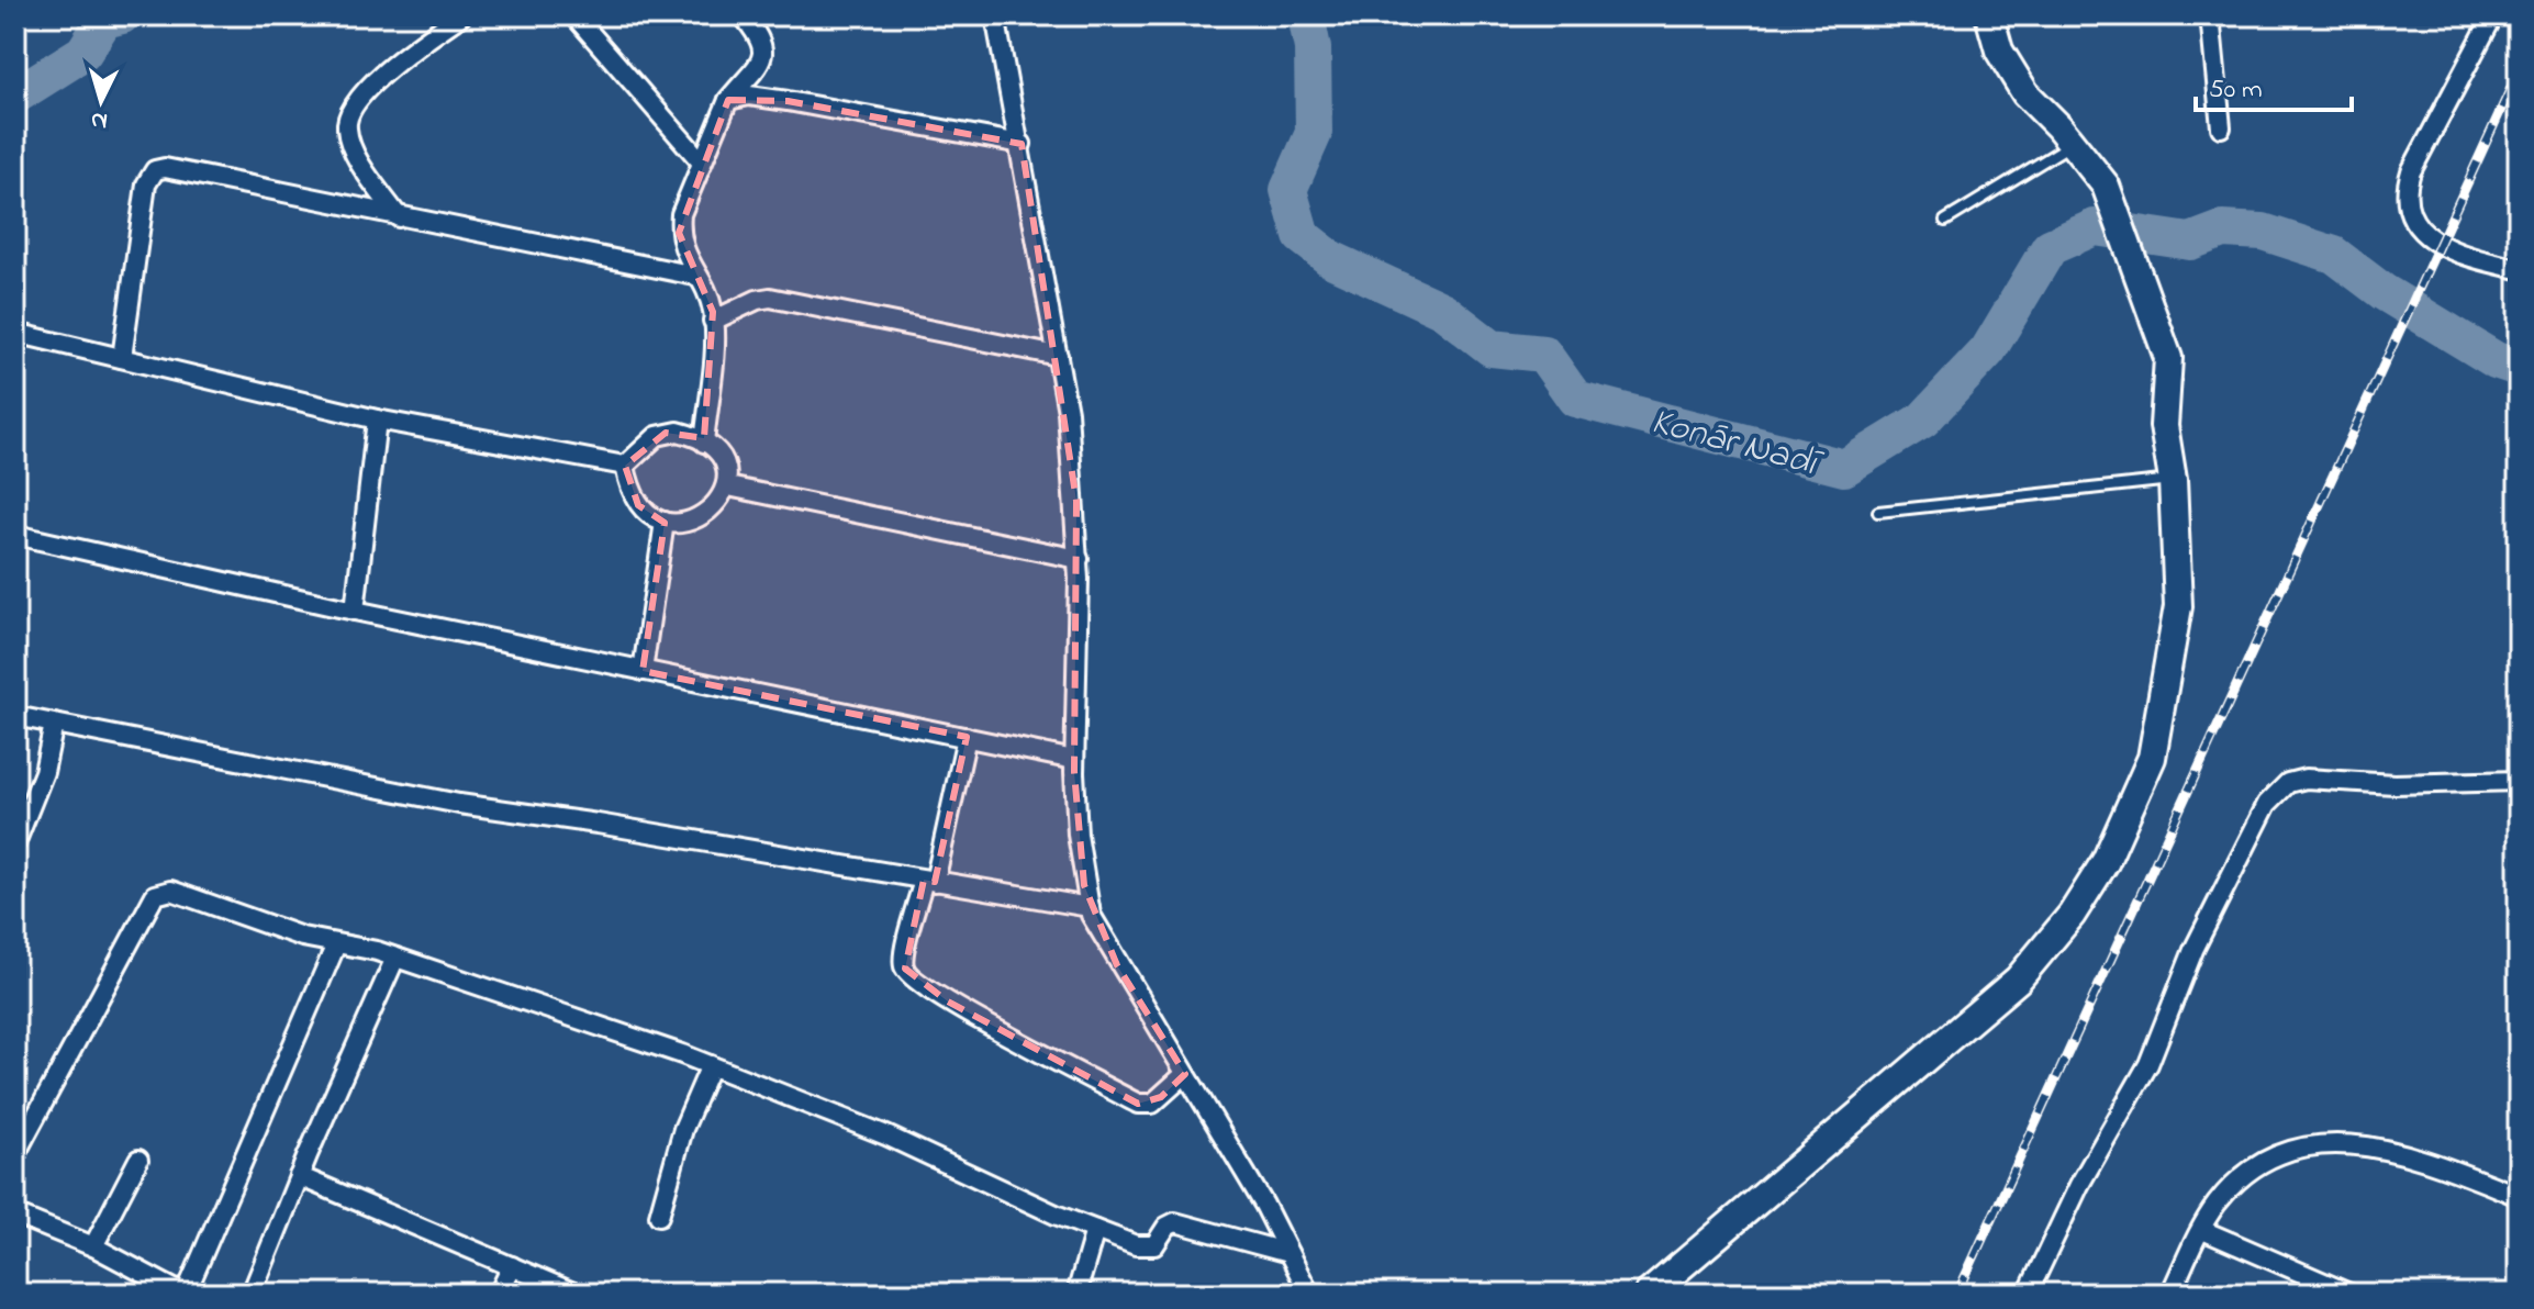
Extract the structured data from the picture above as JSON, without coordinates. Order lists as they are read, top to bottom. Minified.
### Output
{"water":["Konār Nadī"],"scale_bar":"50 m","north":"bottom"}
